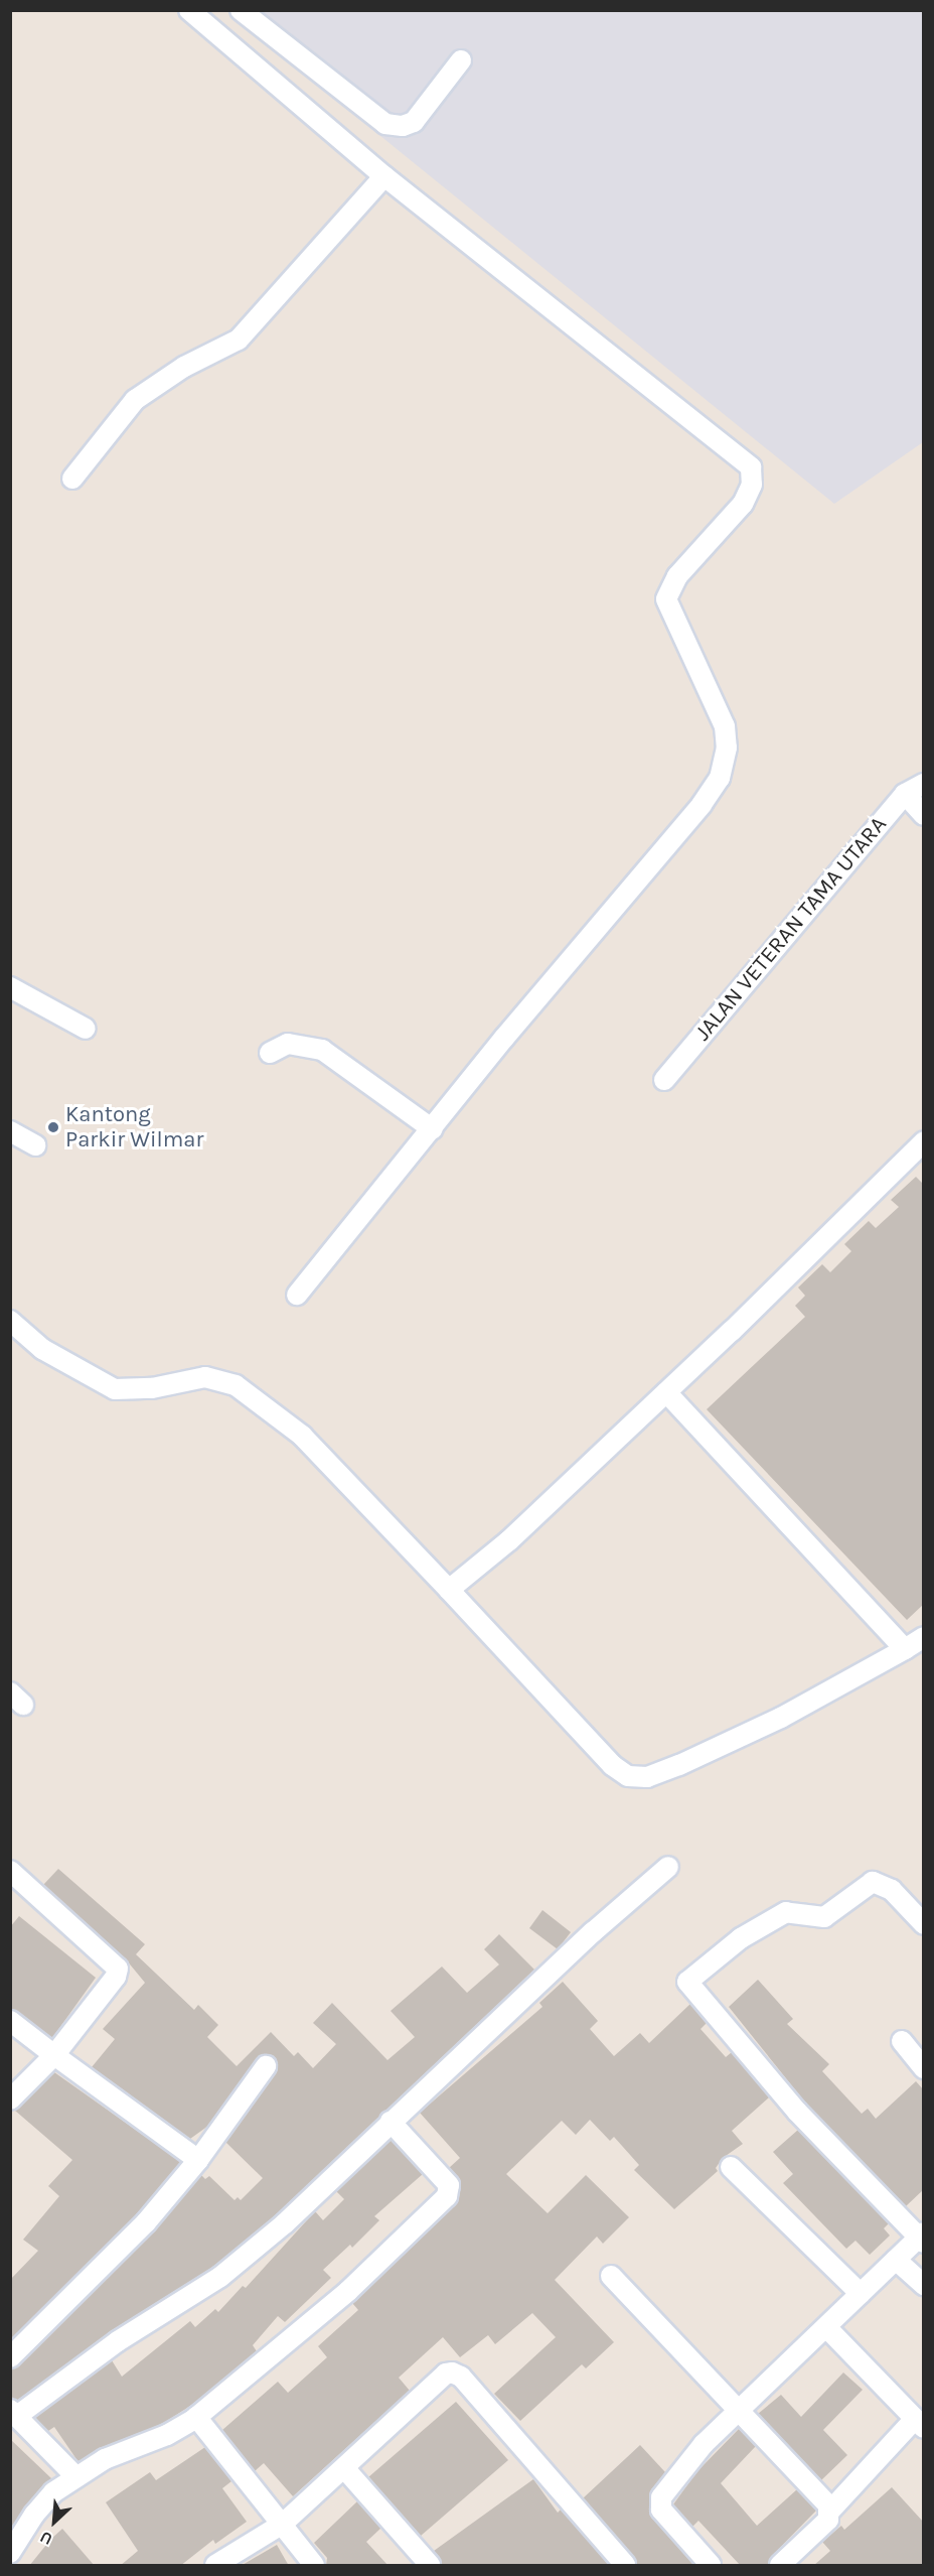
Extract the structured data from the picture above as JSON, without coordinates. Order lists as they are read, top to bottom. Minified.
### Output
{"streets":{"street":["JALAN VETERAN TAMA UTARA"]},"places":["Kantong Parkir Wilmar"],"north":"bottom left"}
